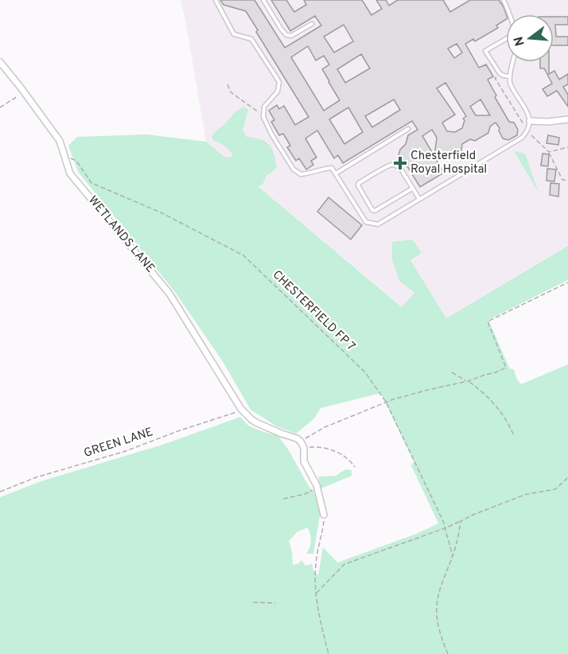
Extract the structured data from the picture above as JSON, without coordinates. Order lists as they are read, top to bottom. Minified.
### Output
{"streets":{"street":["WETLANDS LANE"],"path":["CHESTERFIELD FP 7","GREEN LANE"]},"crossings":[["WETLANDS LANE","GREEN LANE"]],"places":{"health":["Chesterfield Royal Hospital"]},"north":"left"}
